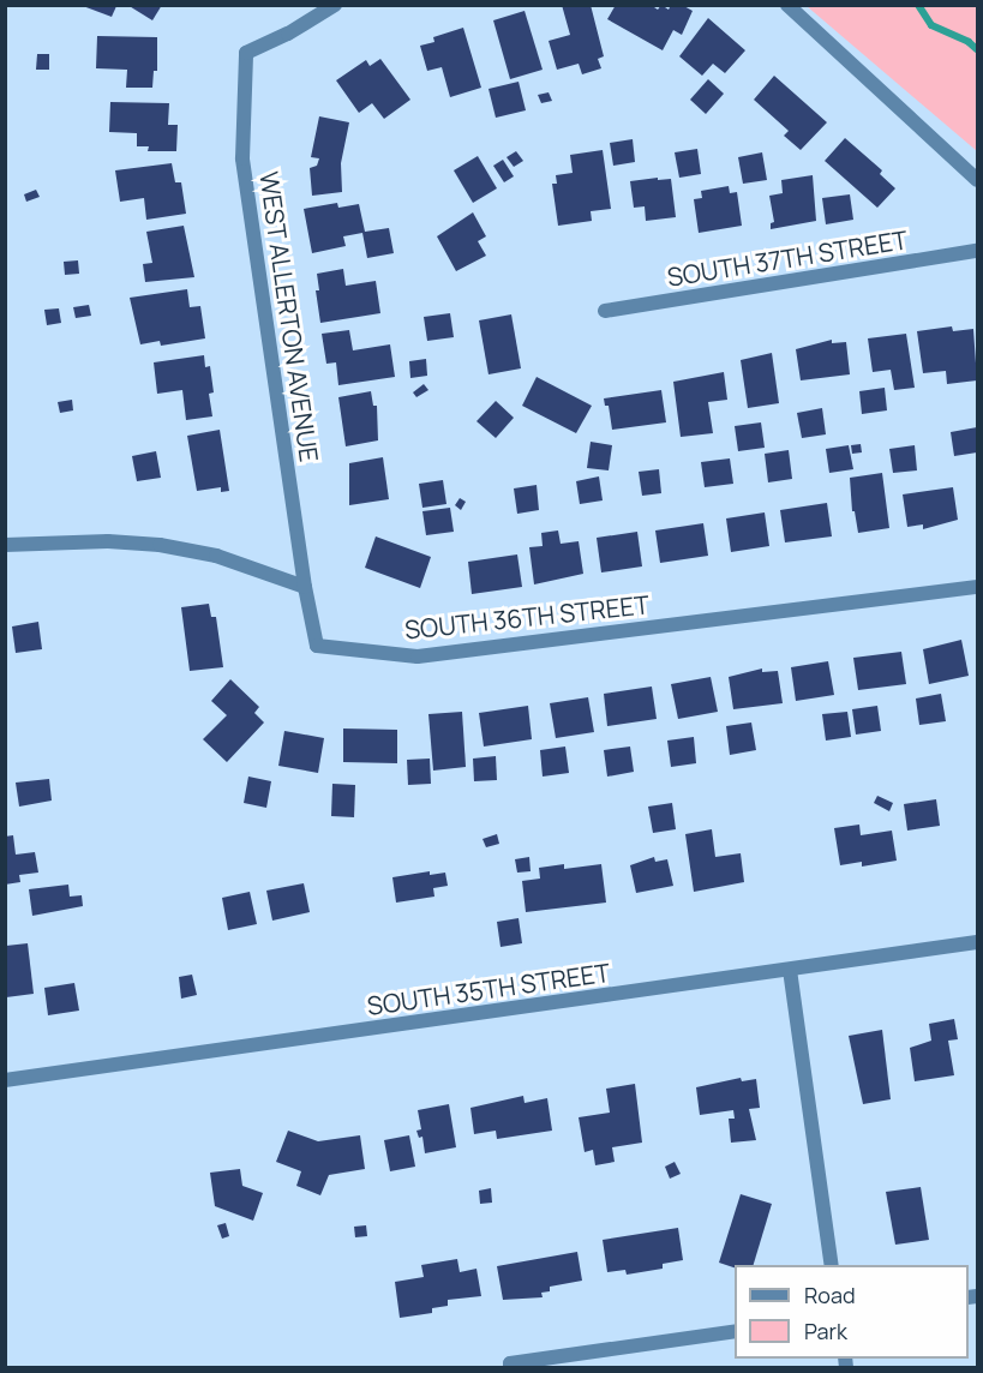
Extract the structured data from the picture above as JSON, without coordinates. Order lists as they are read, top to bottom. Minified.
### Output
{"streets":{"street":["SOUTH 37TH STREET","WEST ALLERTON AVENUE","SOUTH 36TH STREET","SOUTH 35TH STREET"]},"crossings":[["WEST ALLERTON AVENUE","SOUTH 36TH STREET"]],"legend":["Road","Park"]}
